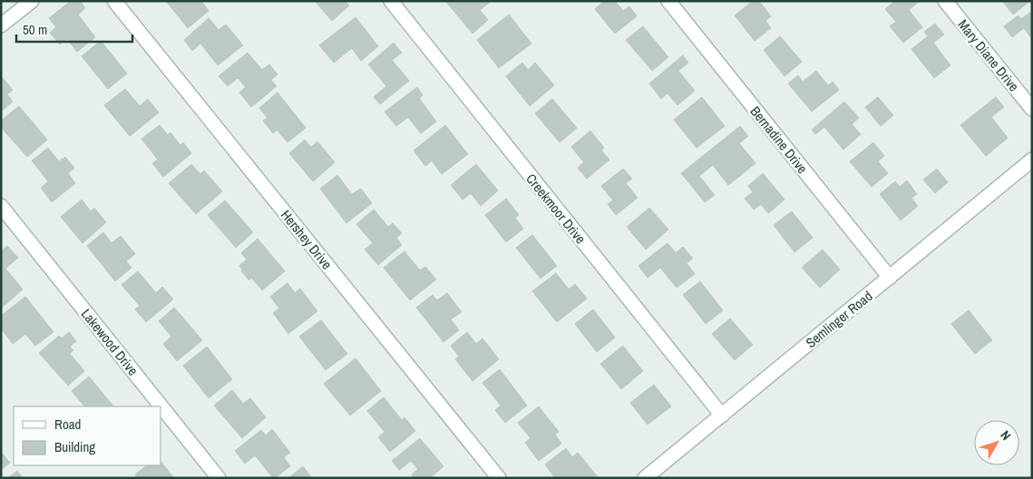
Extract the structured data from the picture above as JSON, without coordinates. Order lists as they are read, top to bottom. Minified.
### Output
{"streets":{"street":["Mary Diane Drive","Bernadine Drive","Creekmoor Drive","Hershey Drive","Semlinger Road","Lakewood Drive"]},"crossings":[["Bernadine Drive","Semlinger Road"],["Creekmoor Drive","Semlinger Road"]],"legend":["Road","Building"],"scale_bar":"50 m","north":"top right"}
